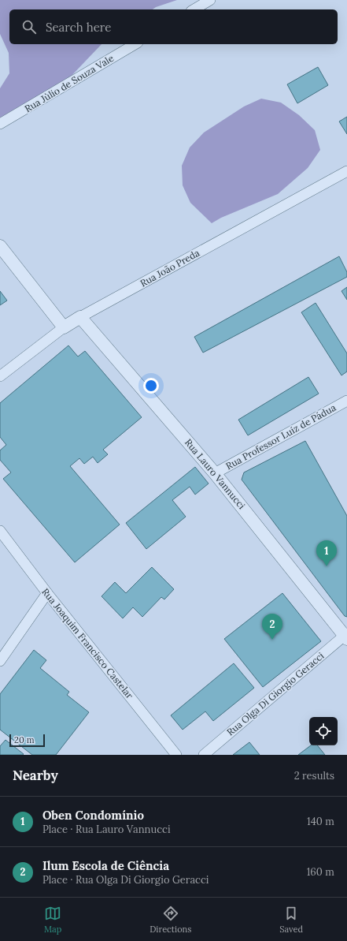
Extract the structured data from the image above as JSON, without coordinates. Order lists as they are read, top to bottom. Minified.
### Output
{"streets":{"street":["Rua Jùlio de Souza Vale","Rua João Preda","Rua Professor Luíz de Pádua","Rua Lauro Vannucci","Rua Joaquim Francisco Castelar","Rua Olga Di Giorgio Geracci"]},"crossings":[["Rua João Preda","Rua Lauro Vannucci"],["Rua Professor Luíz de Pádua","Rua Lauro Vannucci"],["Rua Lauro Vannucci","Rua Olga Di Giorgio Geracci"]],"scale_bar":"20 m","page":{"search":"Search here","pins":["1","2"],"scale":"20 m","heading":["Nearby","2 results"],"list":[{"mark":"1","name":"Oben Condomínio","note":"Place · Rua Lauro Vannucci","value":"140 m"},{"mark":"2","name":"Ilum Escola de Ciência","note":"Place · Rua Olga Di Giorgio Geracci","value":"160 m"}],"nav":["Map","Directions","Saved"]}}
